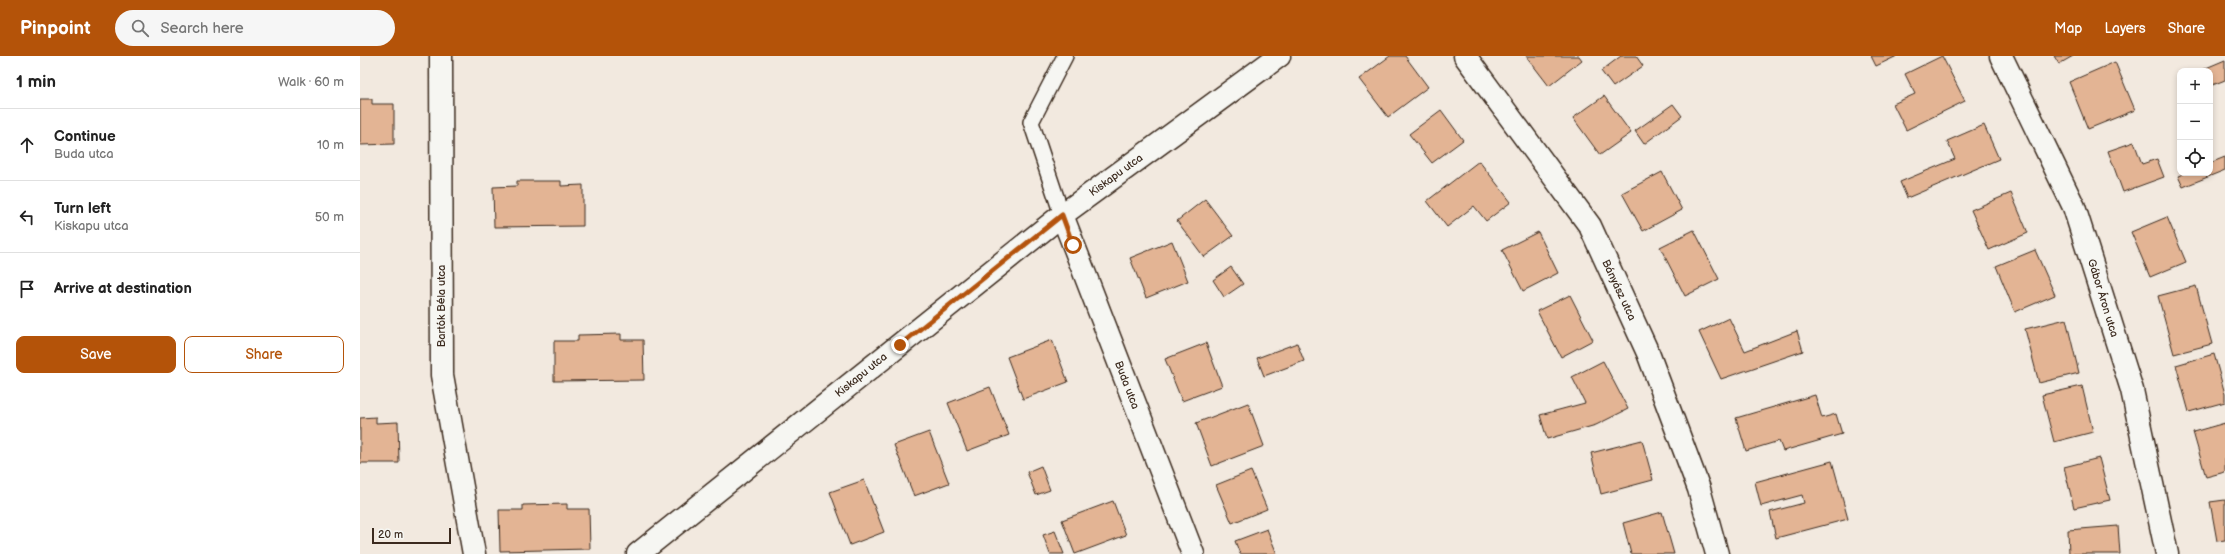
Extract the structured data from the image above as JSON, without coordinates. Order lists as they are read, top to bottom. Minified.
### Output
{"streets":{"street":["Kiskapu utca","Bányász utca","Gábor Áron utca","Bartók Béla utca","Buda utca"]},"crossings":[["Kiskapu utca","Buda utca"]],"scale_bar":"20 m","page":{"header":"Pinpoint","search":"Search here","nav":["Map","Layers","Share"],"heading":["1 min","Walk · 60 m"],"map_buttons":["+","−"],"list":[["Continue","Buda utca","10 m"],["Turn left","Kiskapu utca","50 m"],"Arrive at destination"],"buttons":["Save","Share"],"scale":"20 m"}}
